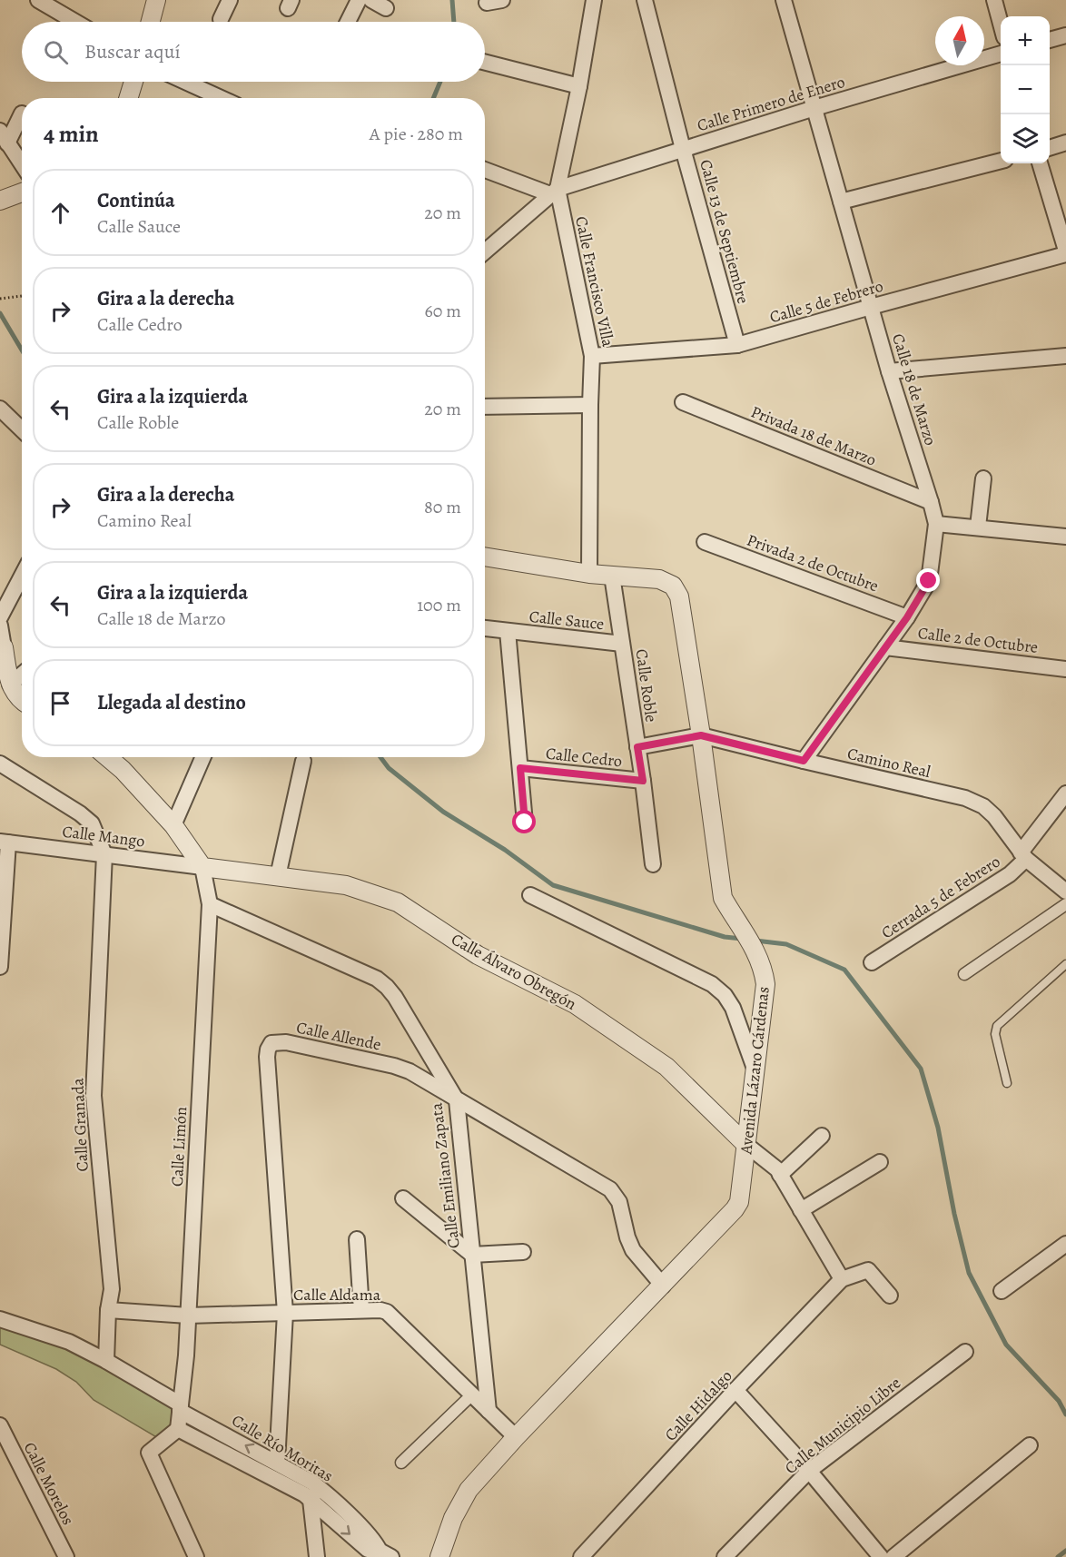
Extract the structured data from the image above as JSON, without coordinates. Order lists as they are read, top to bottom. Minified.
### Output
{"streets":{"street":["Calle Primero de Enero","Calle 13 de Septiembre","Calle Francisco Villa","Calle 5 de Febrero","Calle 18 de Marzo","Privada 18 de Marzo","Privada 2 de Octubre","Calle Sauce","Calle 2 de Octubre","Calle Roble","Calle Cedro","Camino Real","Calle Mango","Cerrada 5 de Febrero","Calle Álvaro Obregón","Calle Allende","Avenida Lázaro Cárdenas","Calle Granada","Calle Limón","Calle Emiliano Zapata","Calle Aldama","Calle Hidalgo","Calle Municipio Libre","Calle Río Moritas","Calle Morelos"]},"crossings":[["Calle Primero de Enero","Calle 13 de Septiembre"],["Calle Primero de Enero","Calle Francisco Villa"],["Calle Primero de Enero","Calle 18 de Marzo"],["Calle 13 de Septiembre","Calle 5 de Febrero"],["Calle Francisco Villa","Calle 5 de Febrero"],["Calle Francisco Villa","Avenida Lázaro Cárdenas"],["Calle 5 de Febrero","Calle 18 de Marzo"],["Calle 18 de Marzo","Privada 18 de Marzo"],["Calle 18 de Marzo","Privada 2 de Octubre"],["Calle 18 de Marzo","Calle 2 de Octubre"],["Calle 18 de Marzo","Camino Real"],["Calle Sauce","Calle Roble"],["Calle Sauce","Calle Cedro"],["Calle Roble","Calle Cedro"],["Calle Roble","Camino Real"],["Calle Roble","Avenida Lázaro Cárdenas"],["Camino Real","Cerrada 5 de Febrero"],["Camino Real","Avenida Lázaro Cárdenas"],["Calle Mango","Calle Álvaro Obregón"],["Calle Mango","Calle Granada"],["Calle Mango","Calle Limón"],["Calle Álvaro Obregón","Avenida Lázaro Cárdenas"],["Calle Álvaro Obregón","Calle Limón"],["Calle Álvaro Obregón","Calle Hidalgo"],["Calle Allende","Avenida Lázaro Cárdenas"],["Calle Allende","Calle Emiliano Zapata"],["Calle Allende","Calle Aldama"],["Calle Allende","Calle Río Moritas"],["Avenida Lázaro Cárdenas","Calle Aldama"],["Calle Granada","Calle Aldama"],["Calle Granada","Calle Río Moritas"],["Calle Limón","Calle Emiliano Zapata"],["Calle Limón","Calle Aldama"],["Calle Limón","Calle Río Moritas"],["Calle Emiliano Zapata","Calle Aldama"]],"north":"top","page":{"map_buttons":["+","−"],"search":"Buscar aquí","heading":["4 min","A pie · 280 m"],"list":[["Continúa","Calle Sauce","20 m"],["Gira a la derecha","Calle Cedro","60 m"],["Gira a la izquierda","Calle Roble","20 m"],["Gira a la derecha","Camino Real","80 m"],["Gira a la izquierda","Calle 18 de Marzo","100 m"],"Llegada al destino"]}}
